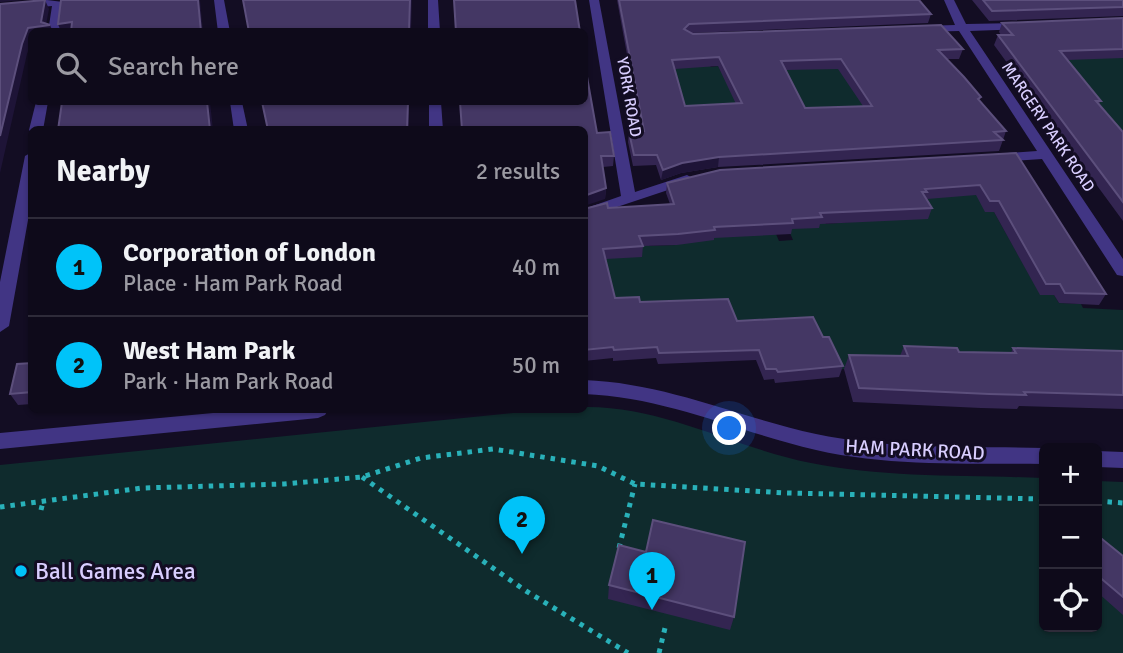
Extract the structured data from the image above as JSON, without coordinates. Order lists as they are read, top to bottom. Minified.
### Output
{"streets":{"street":["YORK ROAD","MARGERY PARK ROAD","HAM PARK ROAD"]},"places":["Ball Games Area"],"page":{"search":"Search here","heading":["Nearby","2 results"],"list":[{"mark":"1","name":"Corporation of London","note":"Place · Ham Park Road","value":"40 m"},{"mark":"2","name":"West Ham Park","note":"Park · Ham Park Road","value":"50 m"}],"map_buttons":["+","−"],"pins":["2","1"]}}
